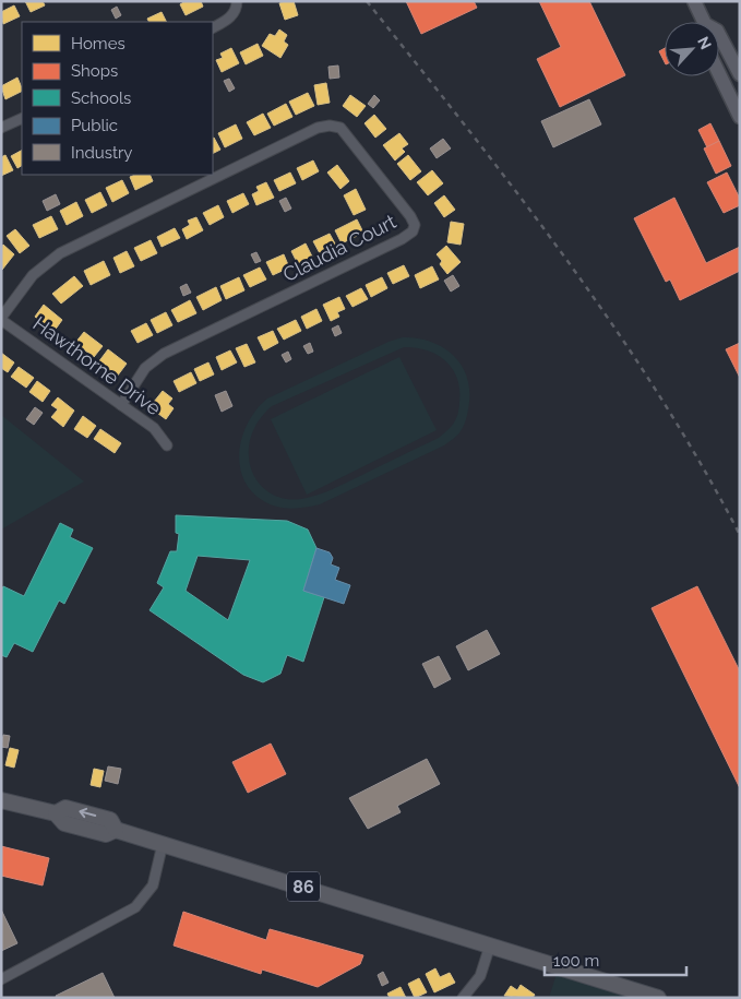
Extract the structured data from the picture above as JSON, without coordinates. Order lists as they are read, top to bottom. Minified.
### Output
{"streets":{"main road":["86"],"street":["Claudia Court","Hawthorne Drive"]},"crossings":[["Claudia Court","Hawthorne Drive"]],"legend":["Homes","Shops","Schools","Public","Industry"],"scale_bar":"100 m","north":"top right"}
